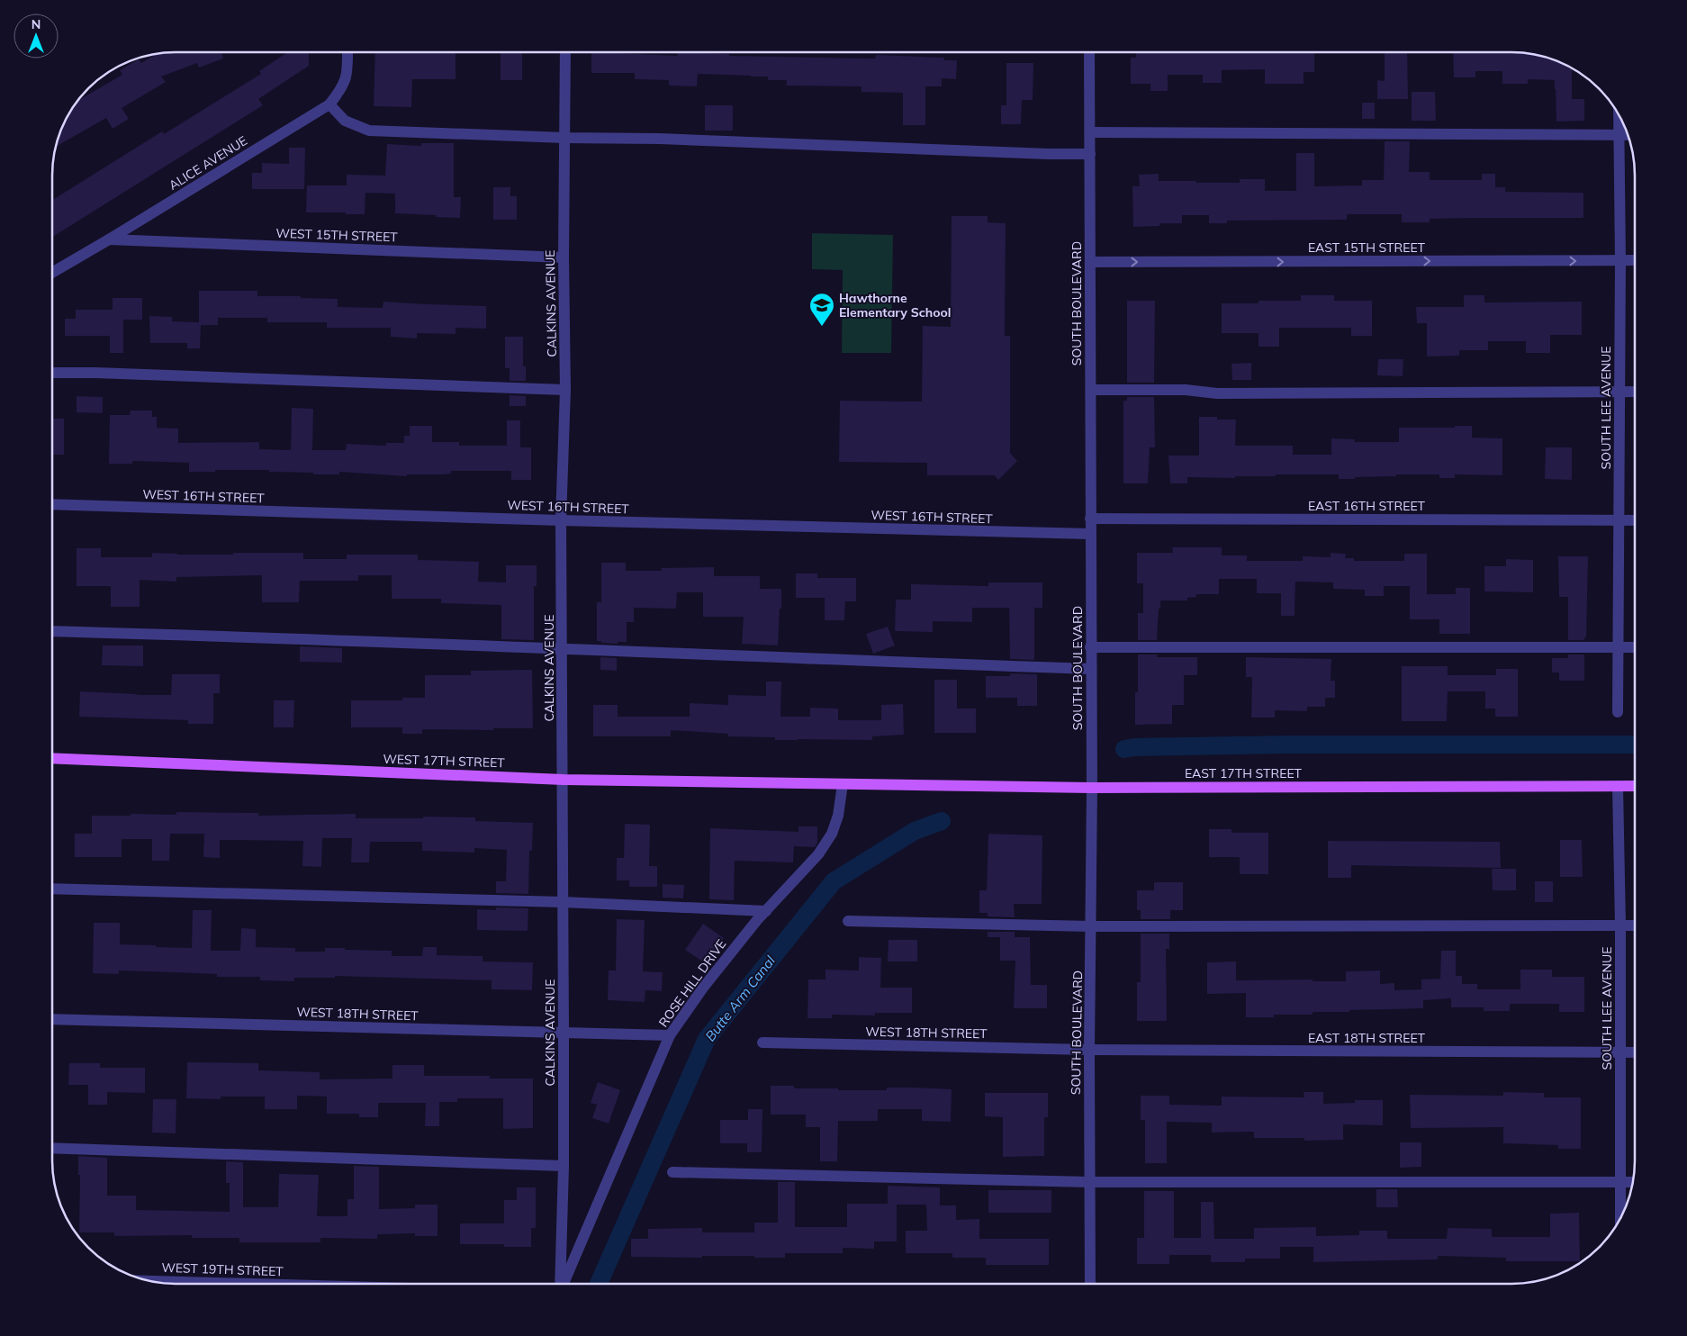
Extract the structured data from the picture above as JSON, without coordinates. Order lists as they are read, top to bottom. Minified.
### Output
{"streets":{"main road":["WEST 17TH STREET","EAST 17TH STREET"],"street":["ALICE AVENUE","WEST 15TH STREET","EAST 15TH STREET","CALKINS AVENUE","SOUTH BOULEVARD","SOUTH LEE AVENUE","WEST 16TH STREET","EAST 16TH STREET","ROSE HILL DRIVE","WEST 18TH STREET","EAST 18TH STREET","WEST 19TH STREET"]},"crossings":[["ALICE AVENUE","WEST 15TH STREET"],["WEST 15TH STREET","CALKINS AVENUE"],["EAST 15TH STREET","SOUTH BOULEVARD"],["EAST 15TH STREET","SOUTH LEE AVENUE"],["CALKINS AVENUE","WEST 16TH STREET"],["CALKINS AVENUE","WEST 17TH STREET"],["CALKINS AVENUE","WEST 18TH STREET"],["SOUTH BOULEVARD","WEST 16TH STREET"],["SOUTH BOULEVARD","EAST 16TH STREET"],["SOUTH BOULEVARD","EAST 17TH STREET"],["SOUTH BOULEVARD","WEST 18TH STREET"],["SOUTH BOULEVARD","EAST 18TH STREET"],["SOUTH LEE AVENUE","EAST 16TH STREET"],["SOUTH LEE AVENUE","EAST 17TH STREET"],["SOUTH LEE AVENUE","EAST 18TH STREET"],["WEST 17TH STREET","EAST 17TH STREET"],["WEST 17TH STREET","ROSE HILL DRIVE"],["EAST 17TH STREET","ROSE HILL DRIVE"],["ROSE HILL DRIVE","WEST 18TH STREET"],["WEST 18TH STREET","EAST 18TH STREET"]],"one_way":["EAST 15TH STREET"],"water":["Butte Arm Canal"],"places":{"school or university":["Hawthorne Elementary School"]},"north":"top"}
